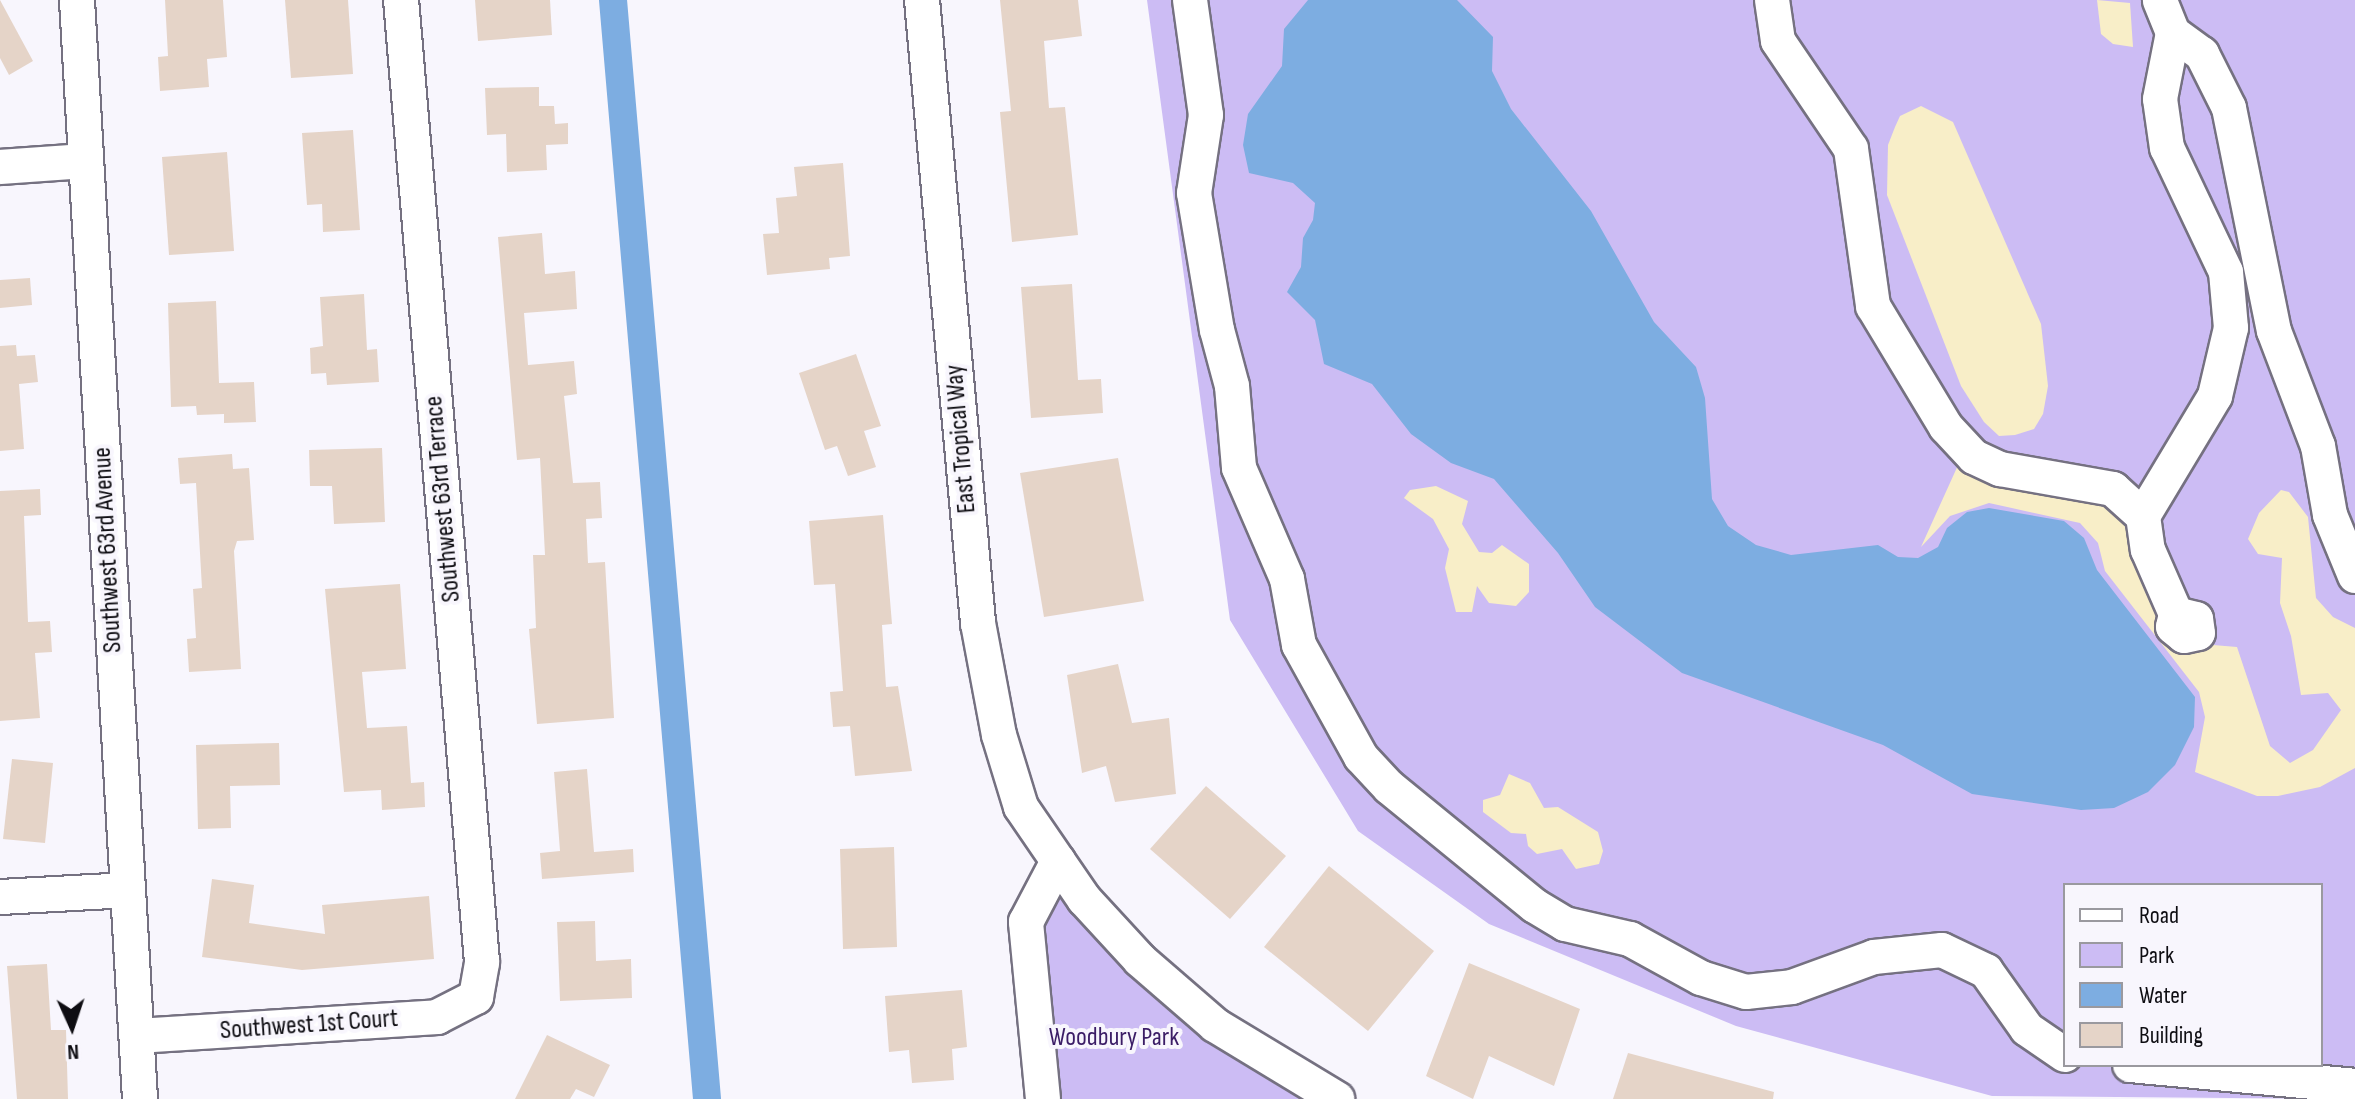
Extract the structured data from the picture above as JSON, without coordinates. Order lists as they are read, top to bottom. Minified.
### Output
{"streets":{"street":["East Tropical Way","Southwest 63rd Terrace","Southwest 63rd Avenue","Southwest 1st Court"]},"crossings":[["Southwest 63rd Terrace","Southwest 1st Court"],["Southwest 63rd Avenue","Southwest 1st Court"]],"parks":["Woodbury Park"],"legend":["Road","Park","Water","Building"],"north":"bottom"}
